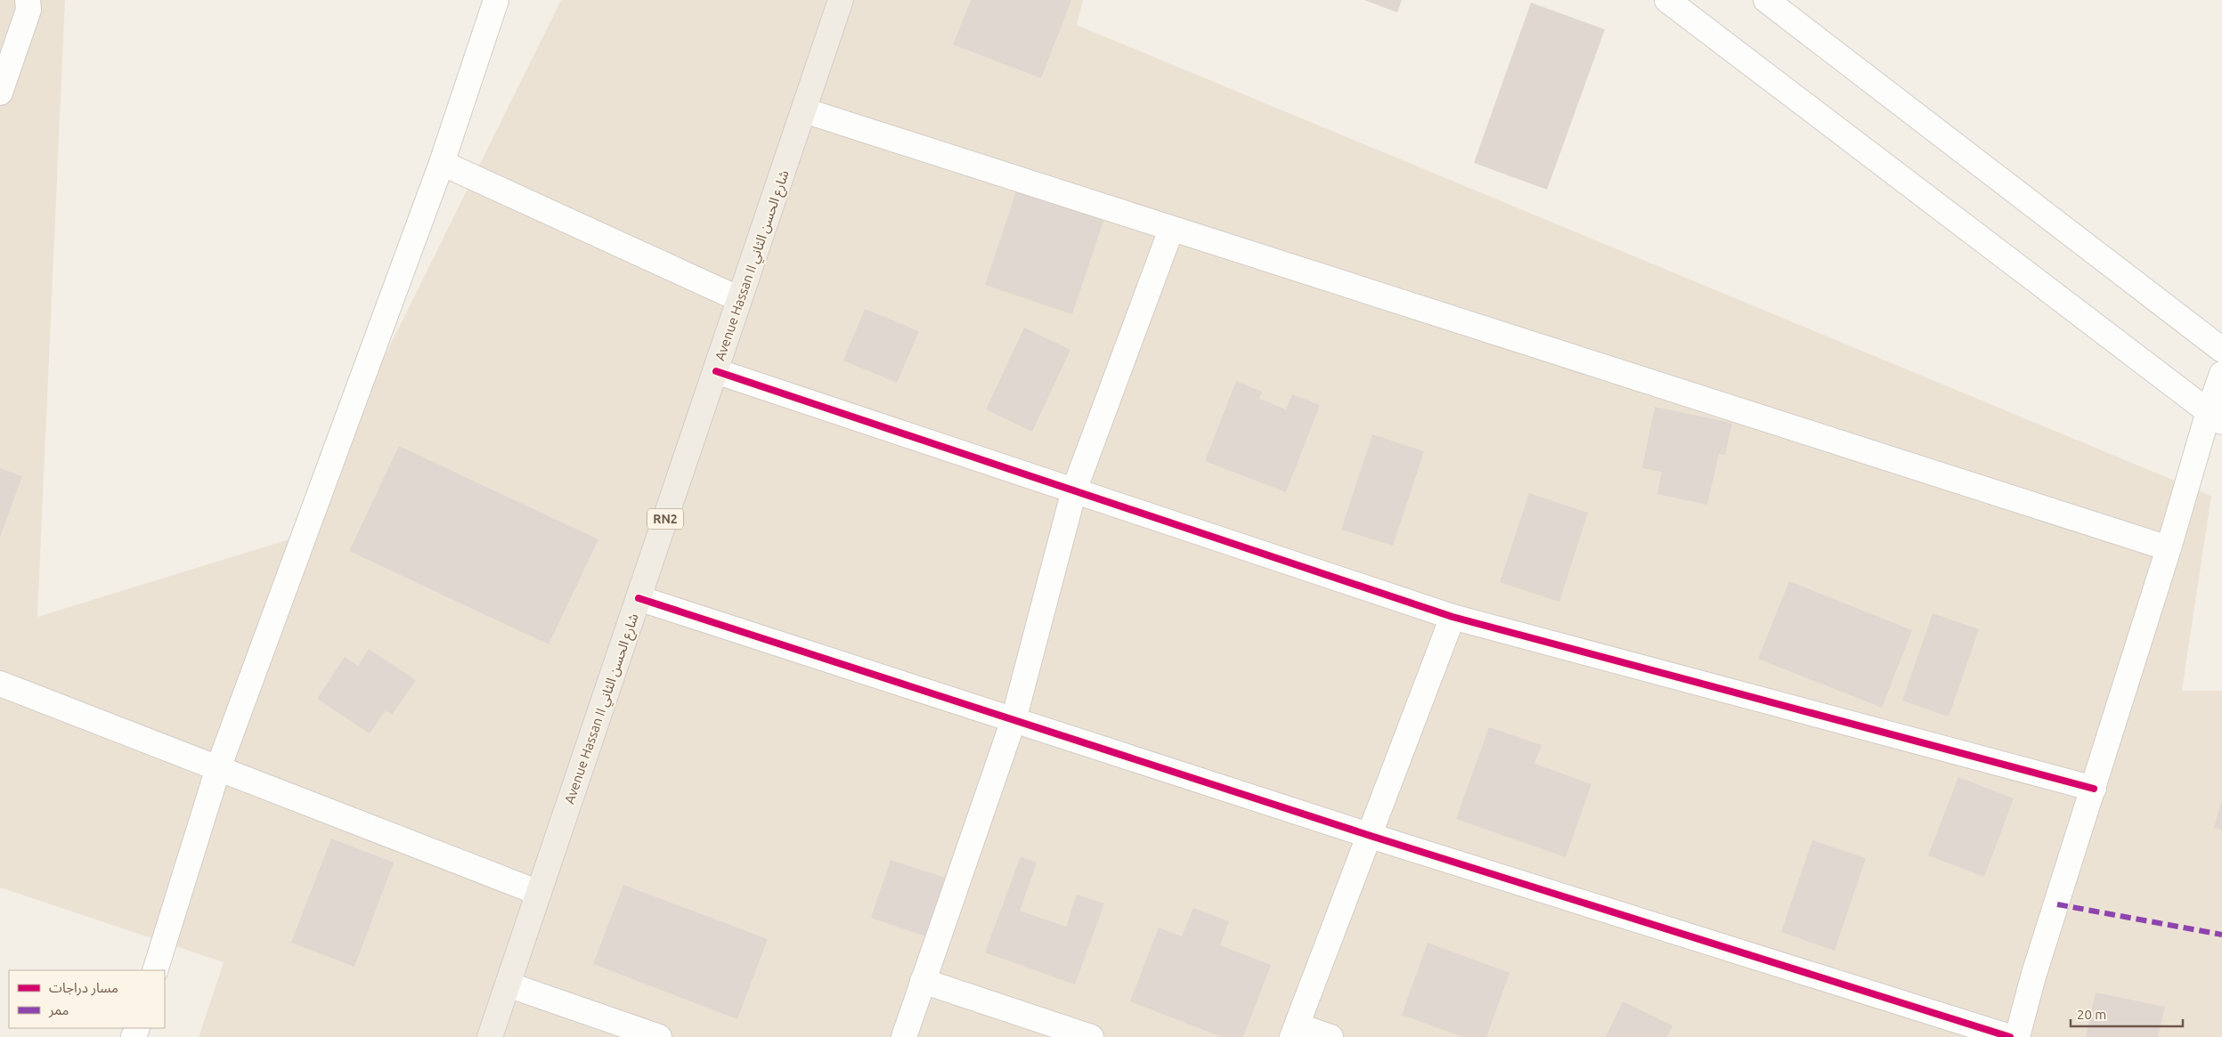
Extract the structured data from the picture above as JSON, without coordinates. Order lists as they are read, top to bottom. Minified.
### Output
{"streets":{"main road":["Avenue Hassan II شارع الحسن الثاني","RN2"]},"legend":["مسار دراجات","ممر"],"scale_bar":"20 m"}
